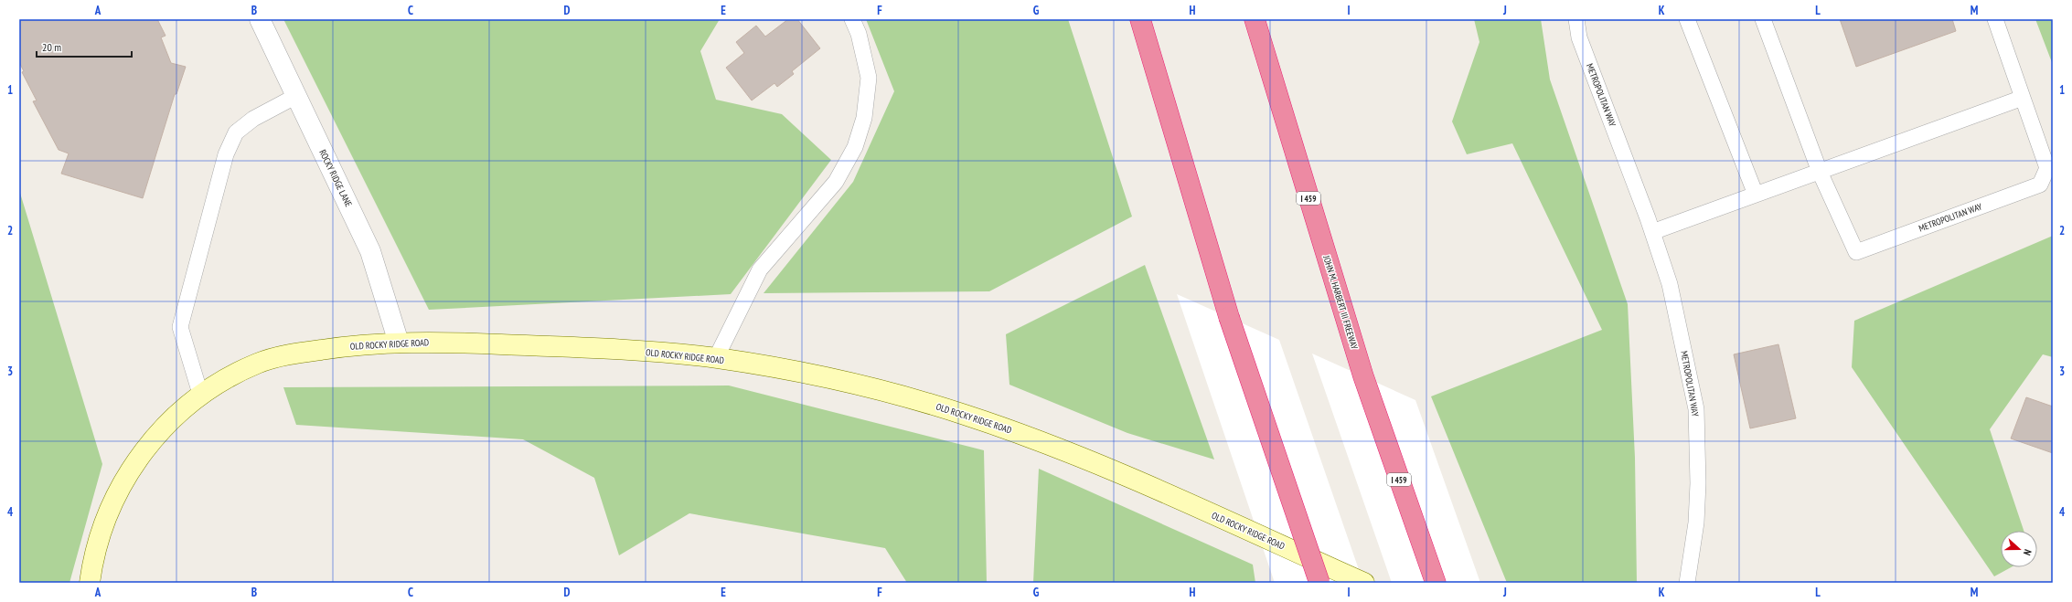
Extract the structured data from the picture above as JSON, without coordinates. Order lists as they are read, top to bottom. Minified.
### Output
{"streets":{"highway":["I 459","JOHN M. HARBERT III FREEWAY"],"street":["ROCKY RIDGE LANE","OLD ROCKY RIDGE ROAD"],"lane":["METROPOLITAN WAY"]},"crossings":[["ROCKY RIDGE LANE","OLD ROCKY RIDGE ROAD"]],"scale_bar":"20 m","north":"right","grid":{"columns":["A","B","C","D","E","F","G","H","I","J","K","L","M"],"rows":["1","2","3","4"]}}
